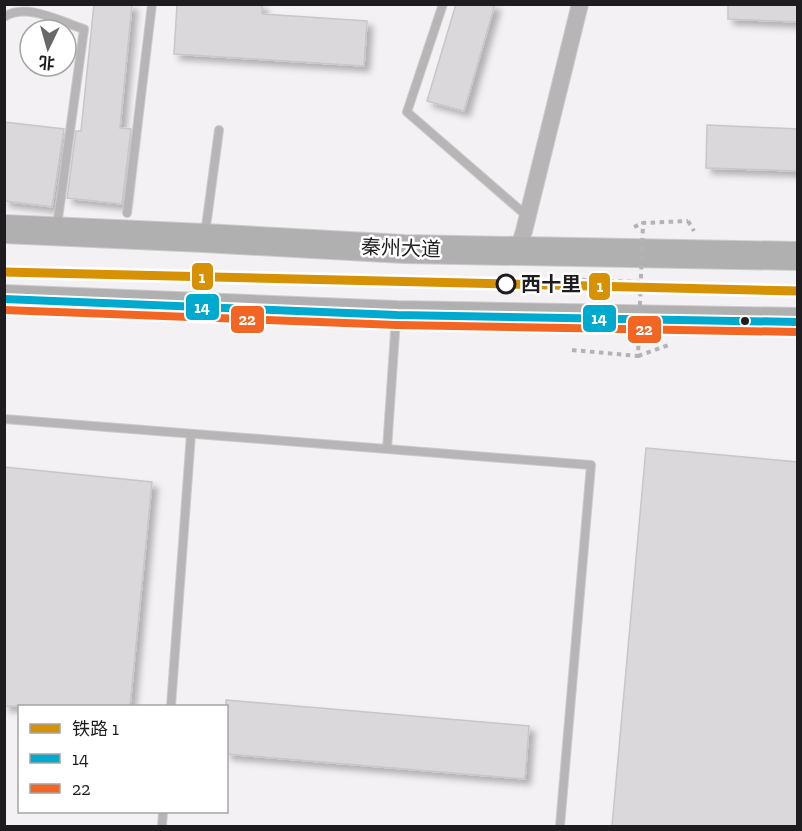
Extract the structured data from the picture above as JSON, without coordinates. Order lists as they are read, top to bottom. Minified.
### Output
{"streets":{"highway":["秦州大道"]},"places":["西十里"],"lines":["rail line 1","transit line 14","transit line 22"],"legend":["铁路 1","14","22"],"north":"bottom"}
